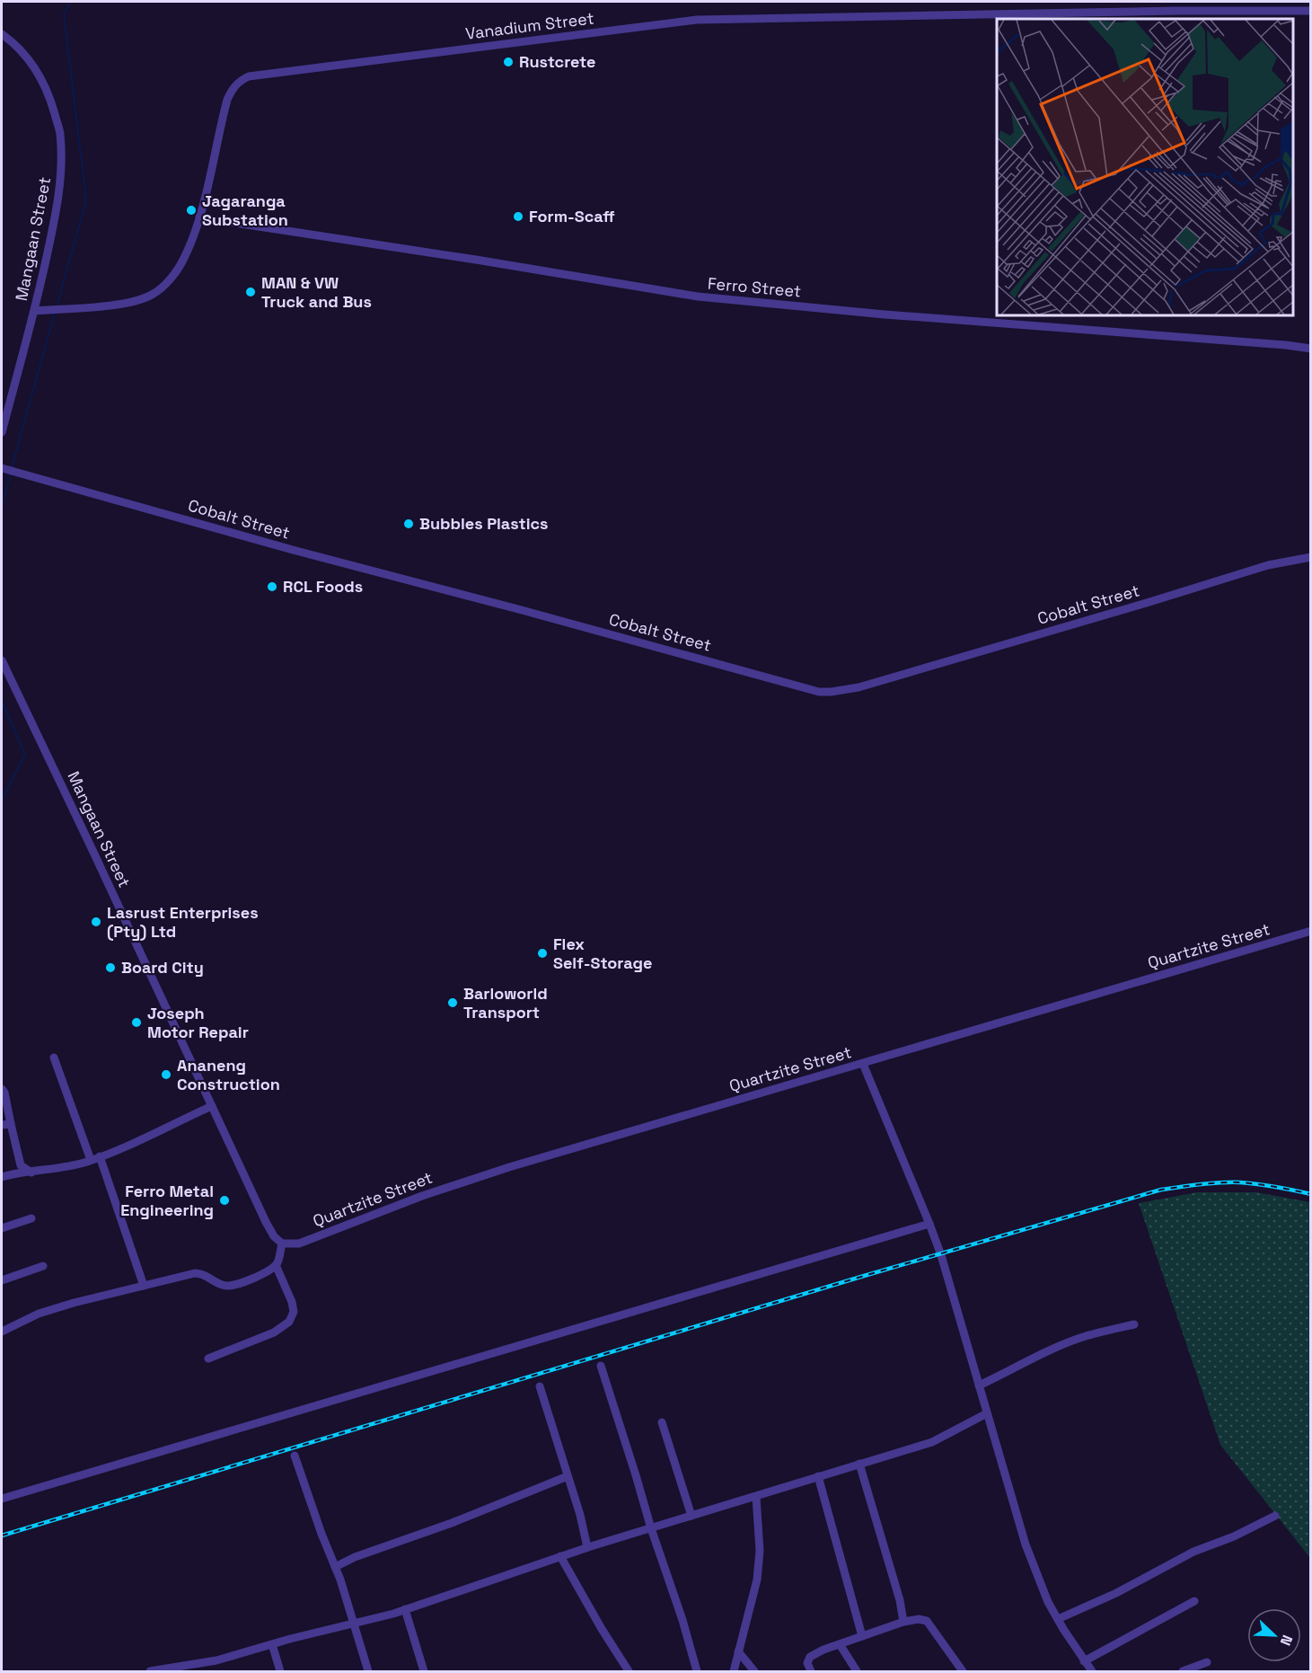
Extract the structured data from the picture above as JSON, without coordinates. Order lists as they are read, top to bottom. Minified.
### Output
{"streets":{"street":["Vanadium Street","Mangaan Street","Ferro Street","Cobalt Street","Quartzite Street"]},"crossings":[["Vanadium Street","Mangaan Street"],["Vanadium Street","Ferro Street"],["Mangaan Street","Quartzite Street"]],"places":["Rustcrete","Jagaranga Substation","Form-Scaff","MAN & VW Truck and Bus","Bubbles Plastics","RCL Foods","Lasrust Enterprises (Pty) Ltd","Flex Self-Storage","Board City","Barloworld Transport","Joseph Motor Repair","Ananeng Construction","Ferro Metal Engineering"],"north":"bottom right"}
